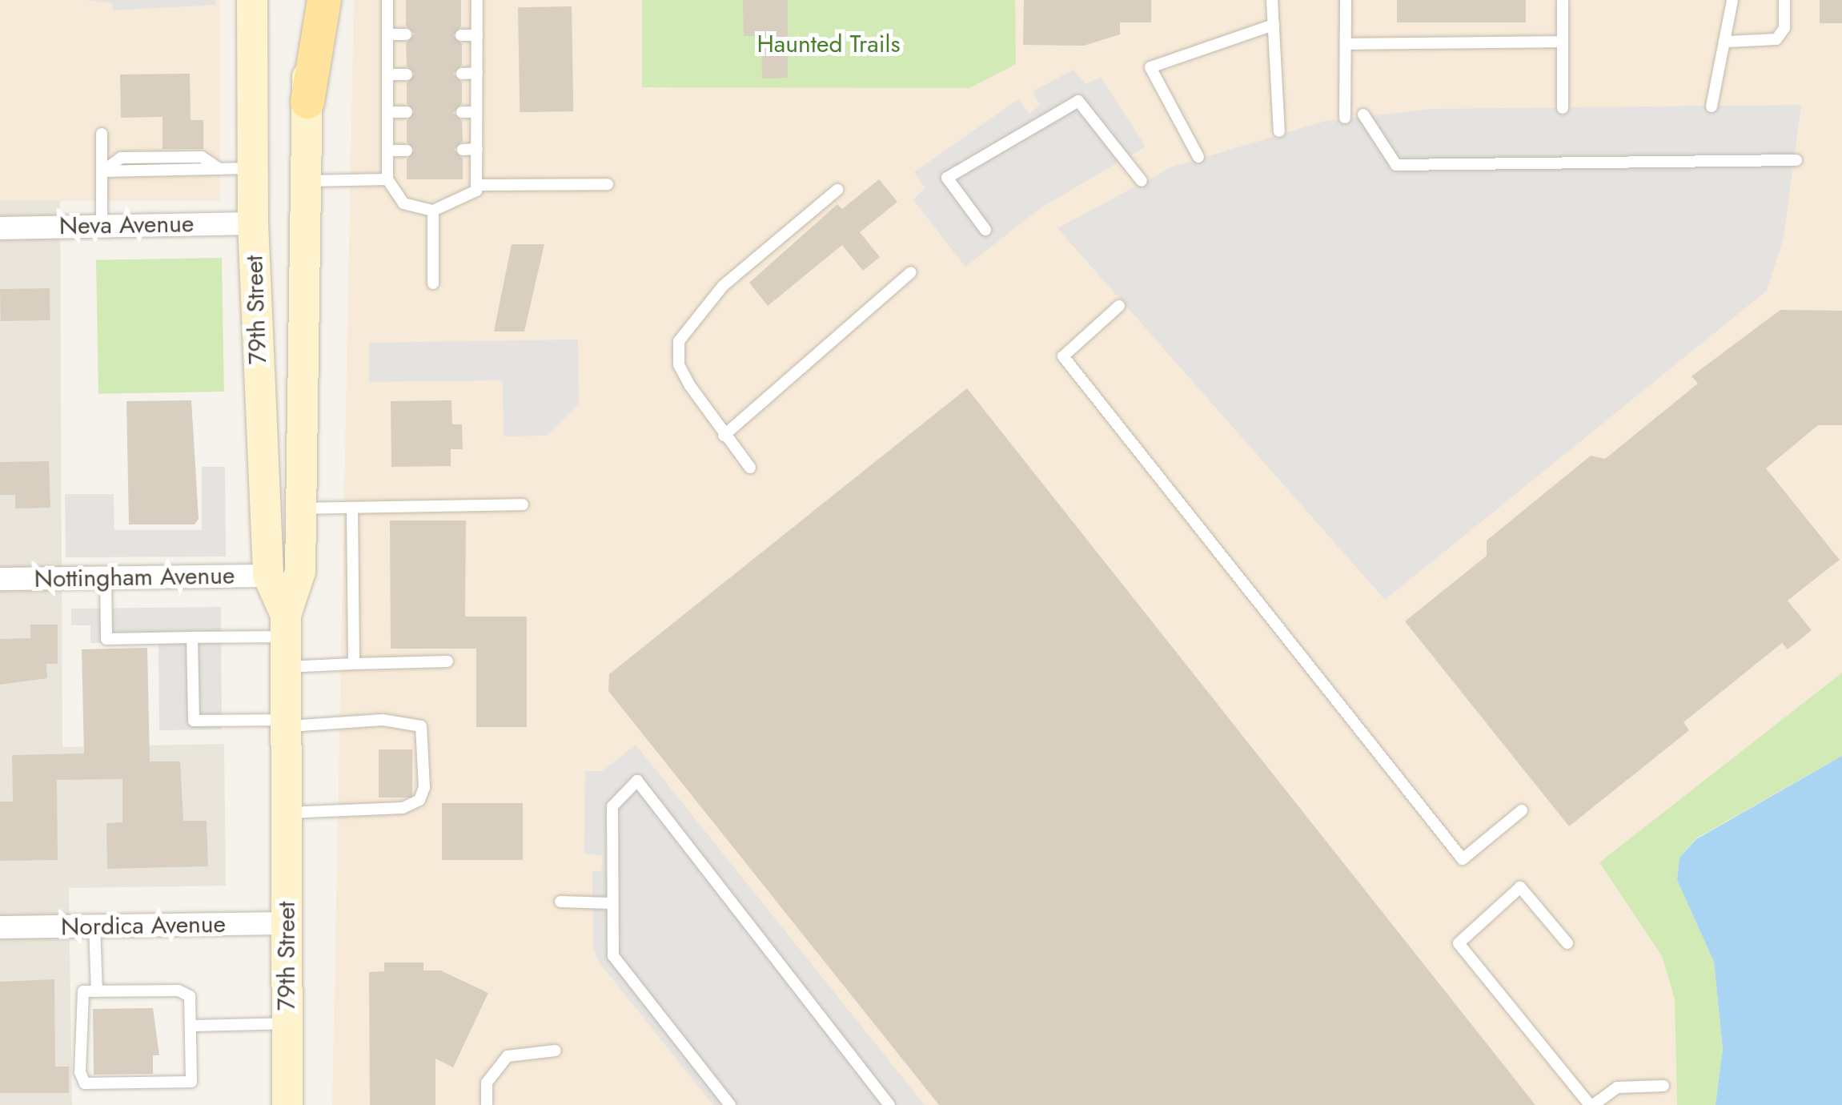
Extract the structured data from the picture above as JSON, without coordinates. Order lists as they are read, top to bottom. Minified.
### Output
{"streets":{"main road":["79th Street"],"street":["Neva Avenue","Nottingham Avenue","Nordica Avenue"]},"crossings":[["Neva Avenue","79th Street"],["79th Street","Nottingham Avenue"],["79th Street","Nordica Avenue"]],"parks":["Haunted Trails"]}
